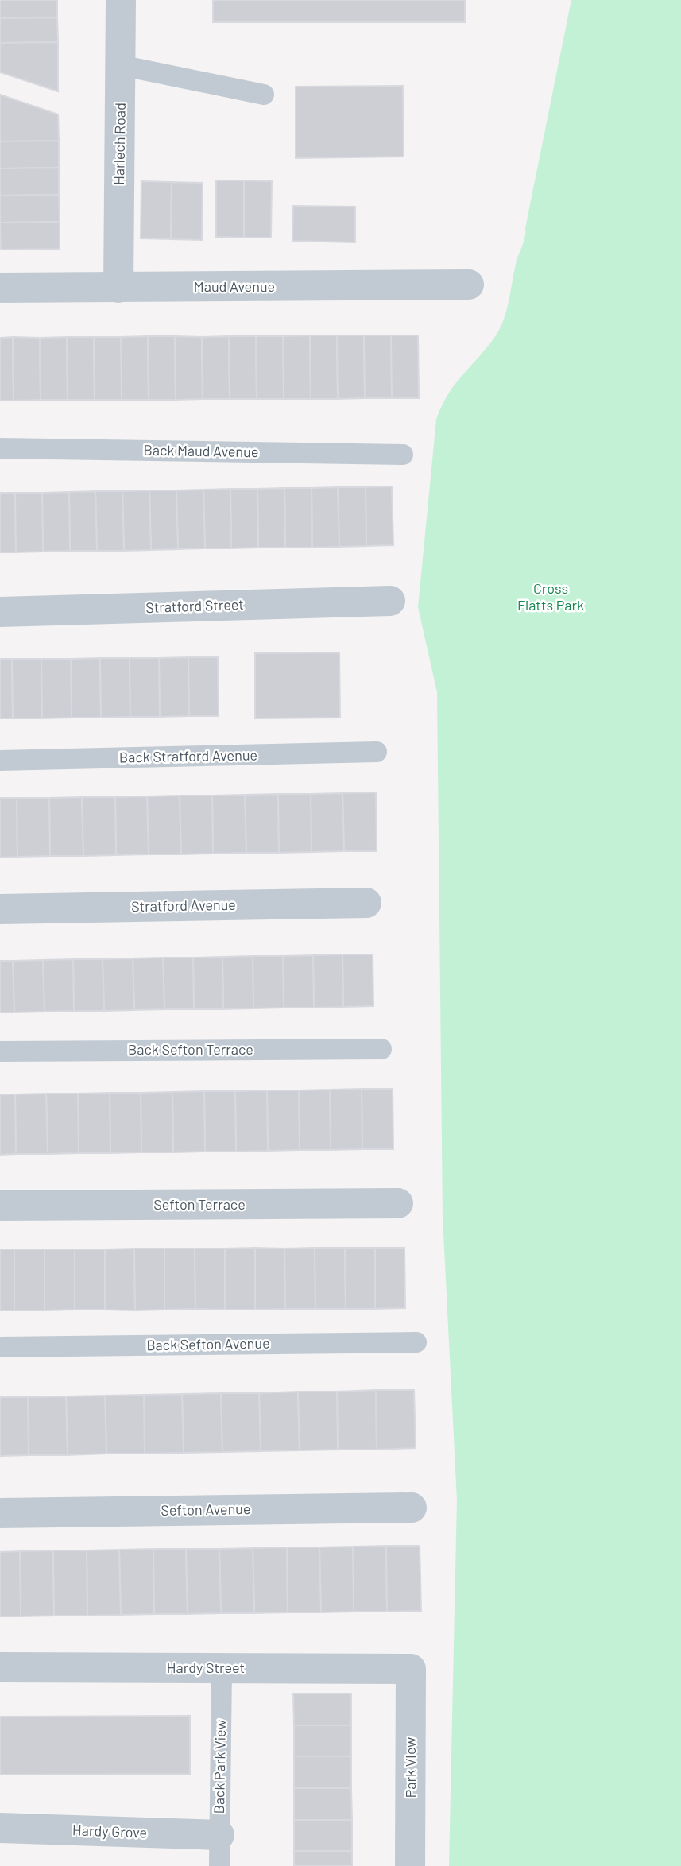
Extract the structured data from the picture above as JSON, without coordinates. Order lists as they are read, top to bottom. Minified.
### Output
{"streets":{"street":["Harlech Road","Maud Avenue","Stratford Street","Stratford Avenue","Sefton Terrace","Sefton Avenue","Hardy Street","Park View","Hardy Grove"],"lane":["Back Maud Avenue","Back Stratford Avenue","Back Sefton Terrace","Back Sefton Avenue","Back Park View"]},"crossings":[["Harlech Road","Maud Avenue"],["Hardy Street","Back Park View"],["Hardy Street","Park View"],["Back Park View","Hardy Grove"]],"parks":["Cross Flatts Park"]}
